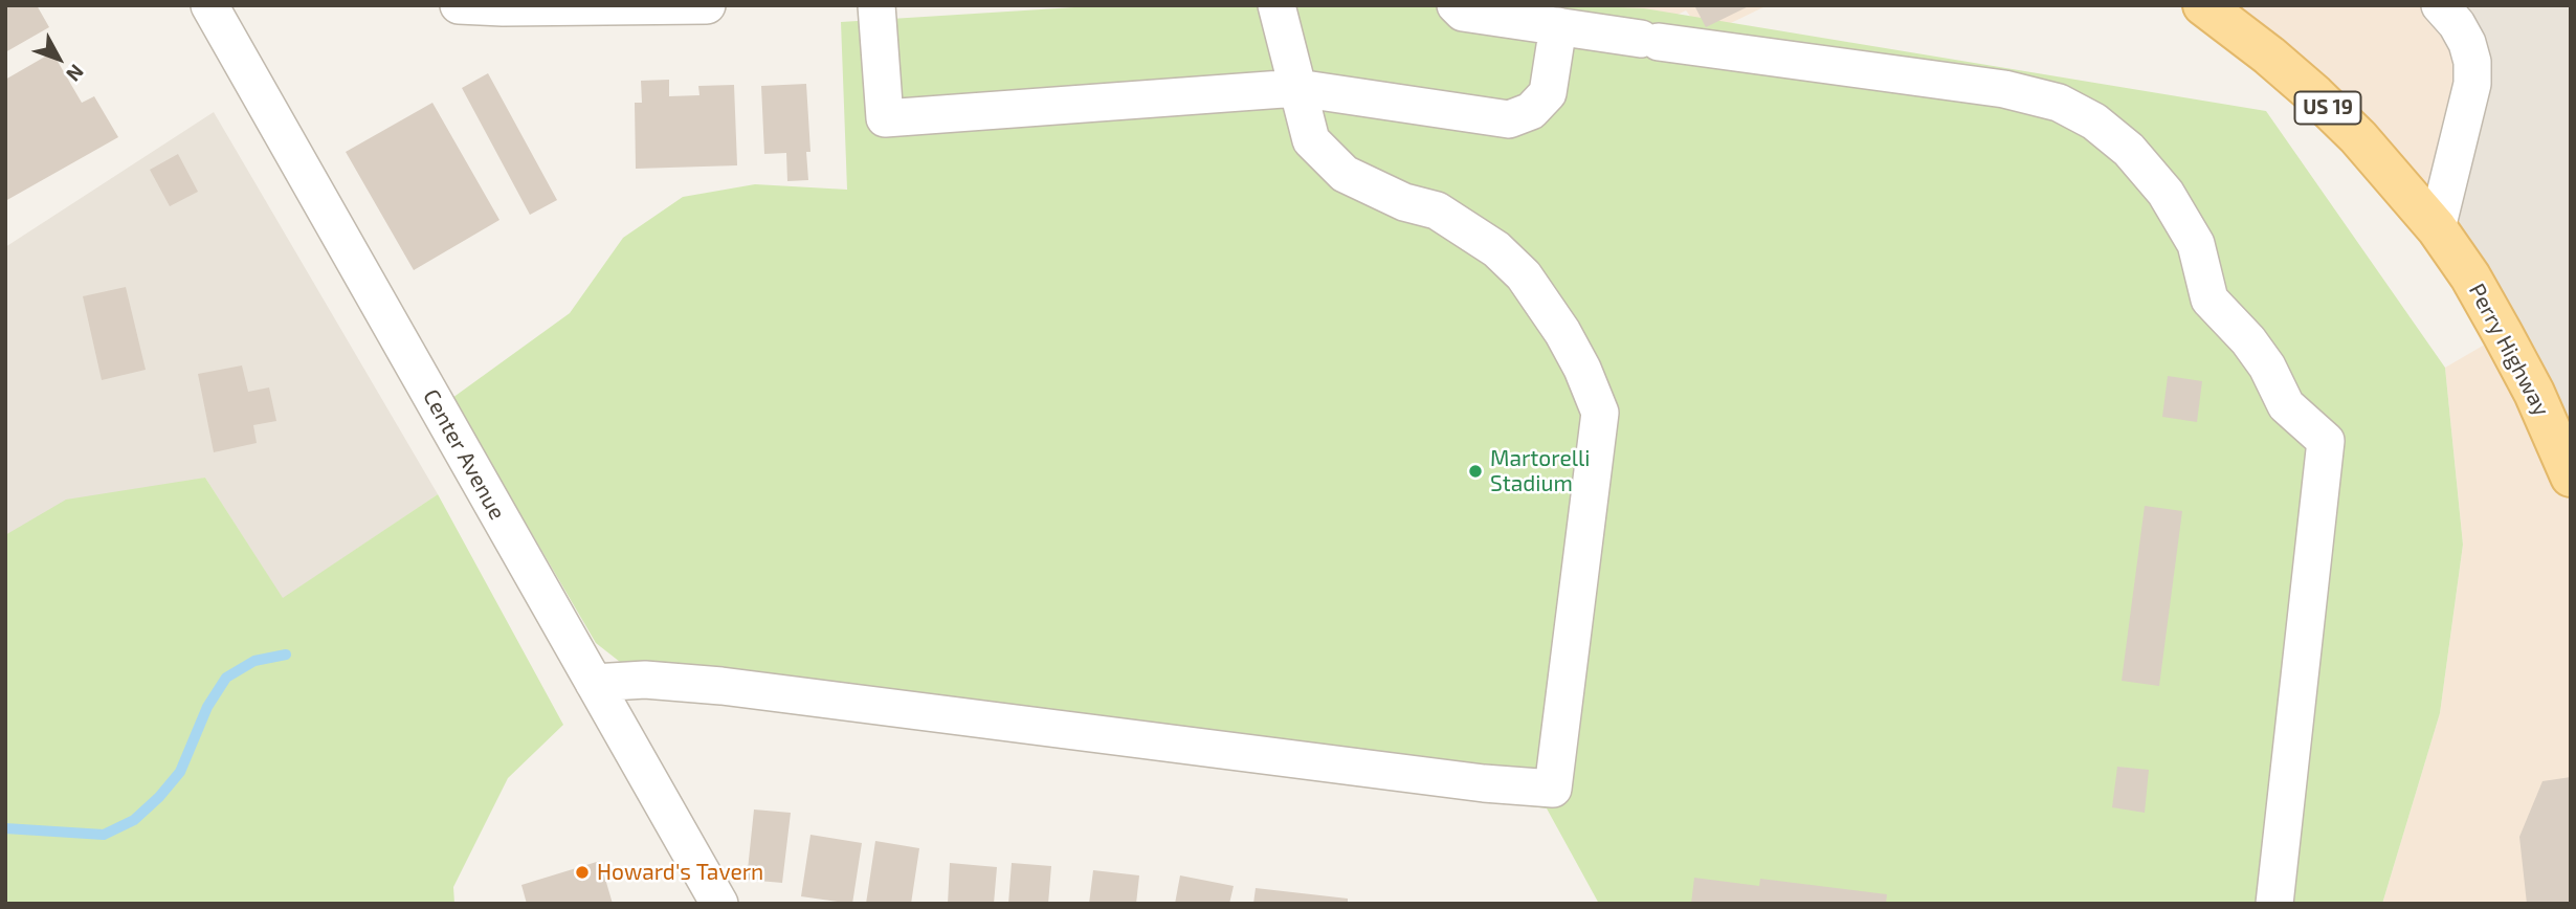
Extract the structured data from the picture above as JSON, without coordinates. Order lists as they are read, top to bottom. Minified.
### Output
{"streets":{"main road":["US 19","Perry Highway"],"street":["Center Avenue"]},"crossings":[["US 19","Perry Highway"]],"places":["Martorelli Stadium","Howard's Tavern"],"north":"bottom right"}
